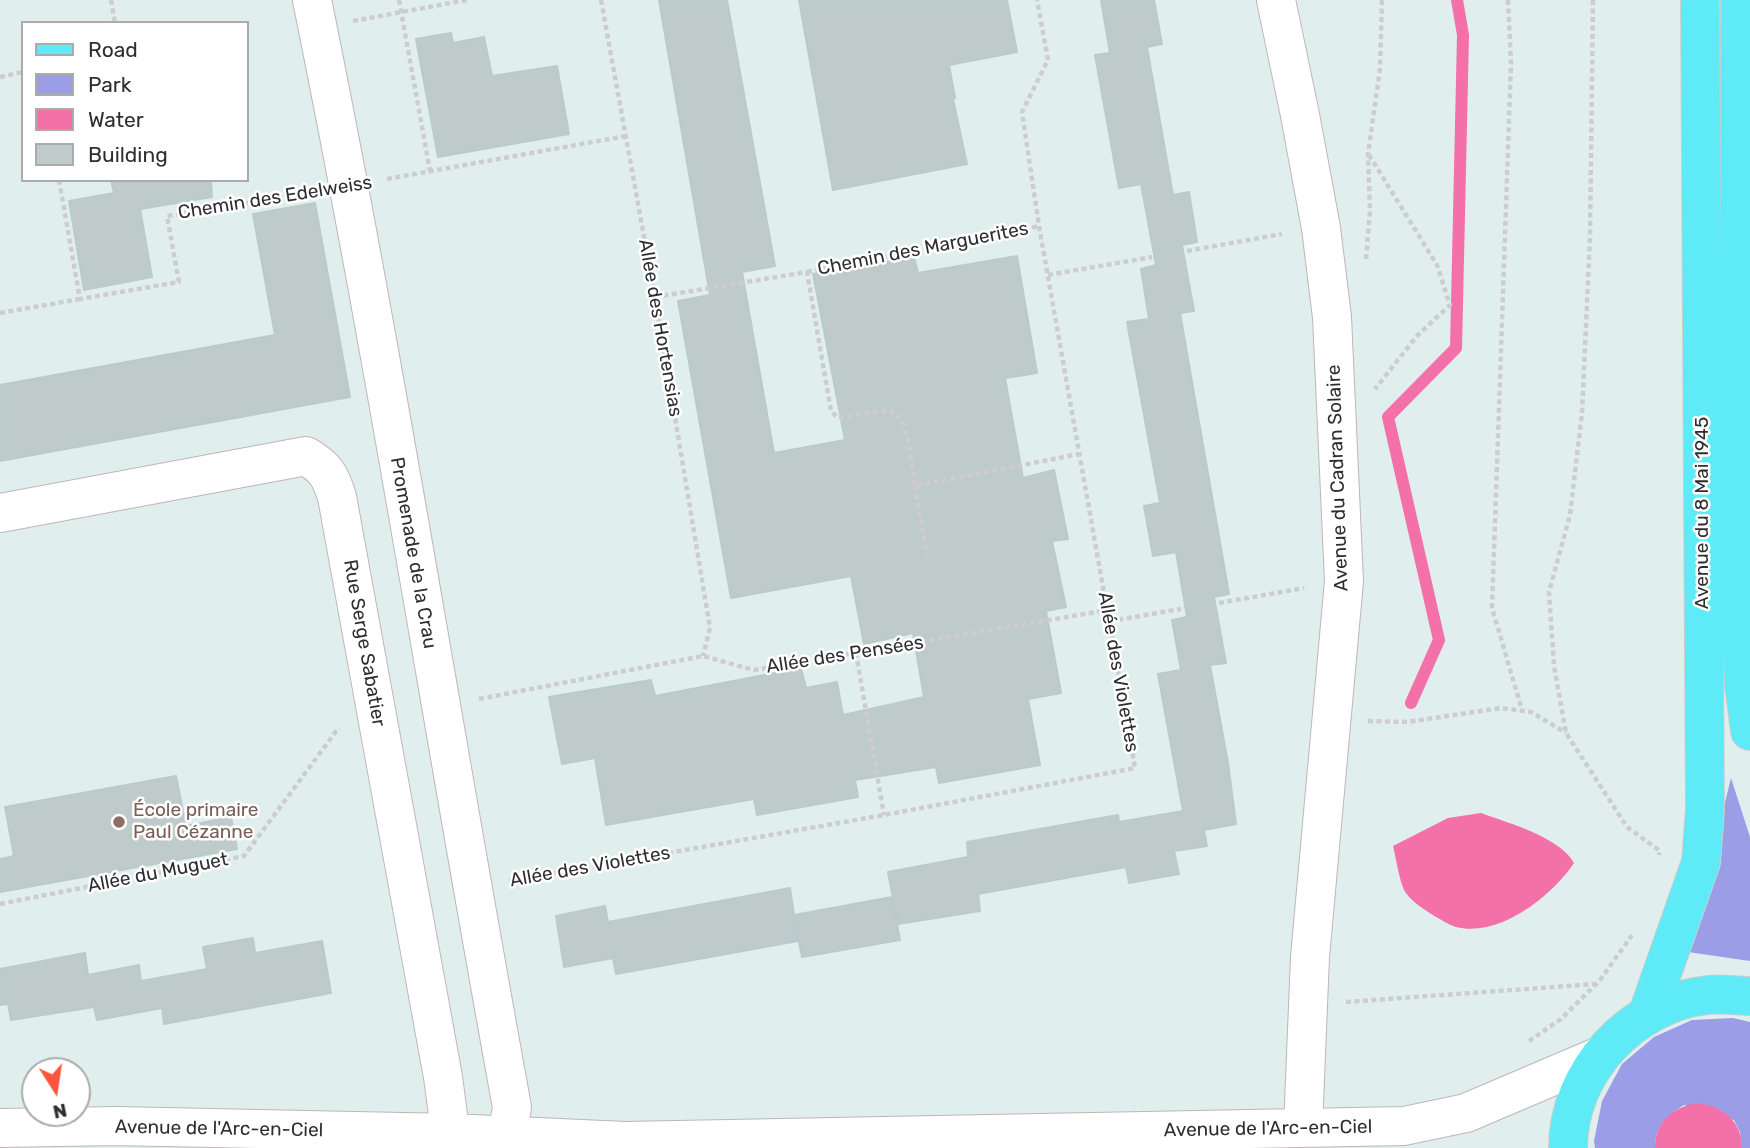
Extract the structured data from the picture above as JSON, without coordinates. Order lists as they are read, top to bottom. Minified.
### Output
{"streets":{"main road":["Avenue du 8 Mai 1945"],"street":["Avenue du Cadran Solaire","Promenade de la Crau","Rue Serge Sabatier","Avenue de l'Arc-en-Ciel"],"path":["Chemin des Edelweiss","Chemin des Marguerites","Allée des Hortensias","Allée des Pensées","Allée des Violettes","Allée du Muguet"]},"crossings":[["Chemin des Edelweiss","Allée des Hortensias"],["Chemin des Edelweiss","Promenade de la Crau"],["Chemin des Marguerites","Allée des Hortensias"],["Chemin des Marguerites","Allée des Violettes"],["Allée des Hortensias","Allée des Pensées"],["Avenue du Cadran Solaire","Avenue de l'Arc-en-Ciel"],["Promenade de la Crau","Allée des Pensées"],["Promenade de la Crau","Allée des Violettes"],["Promenade de la Crau","Avenue de l'Arc-en-Ciel"],["Rue Serge Sabatier","Allée du Muguet"],["Rue Serge Sabatier","Avenue de l'Arc-en-Ciel"],["Allée des Pensées","Allée des Violettes"]],"places":["École primaire Paul Cézanne"],"legend":["Road","Park","Water","Building"],"north":"bottom"}
